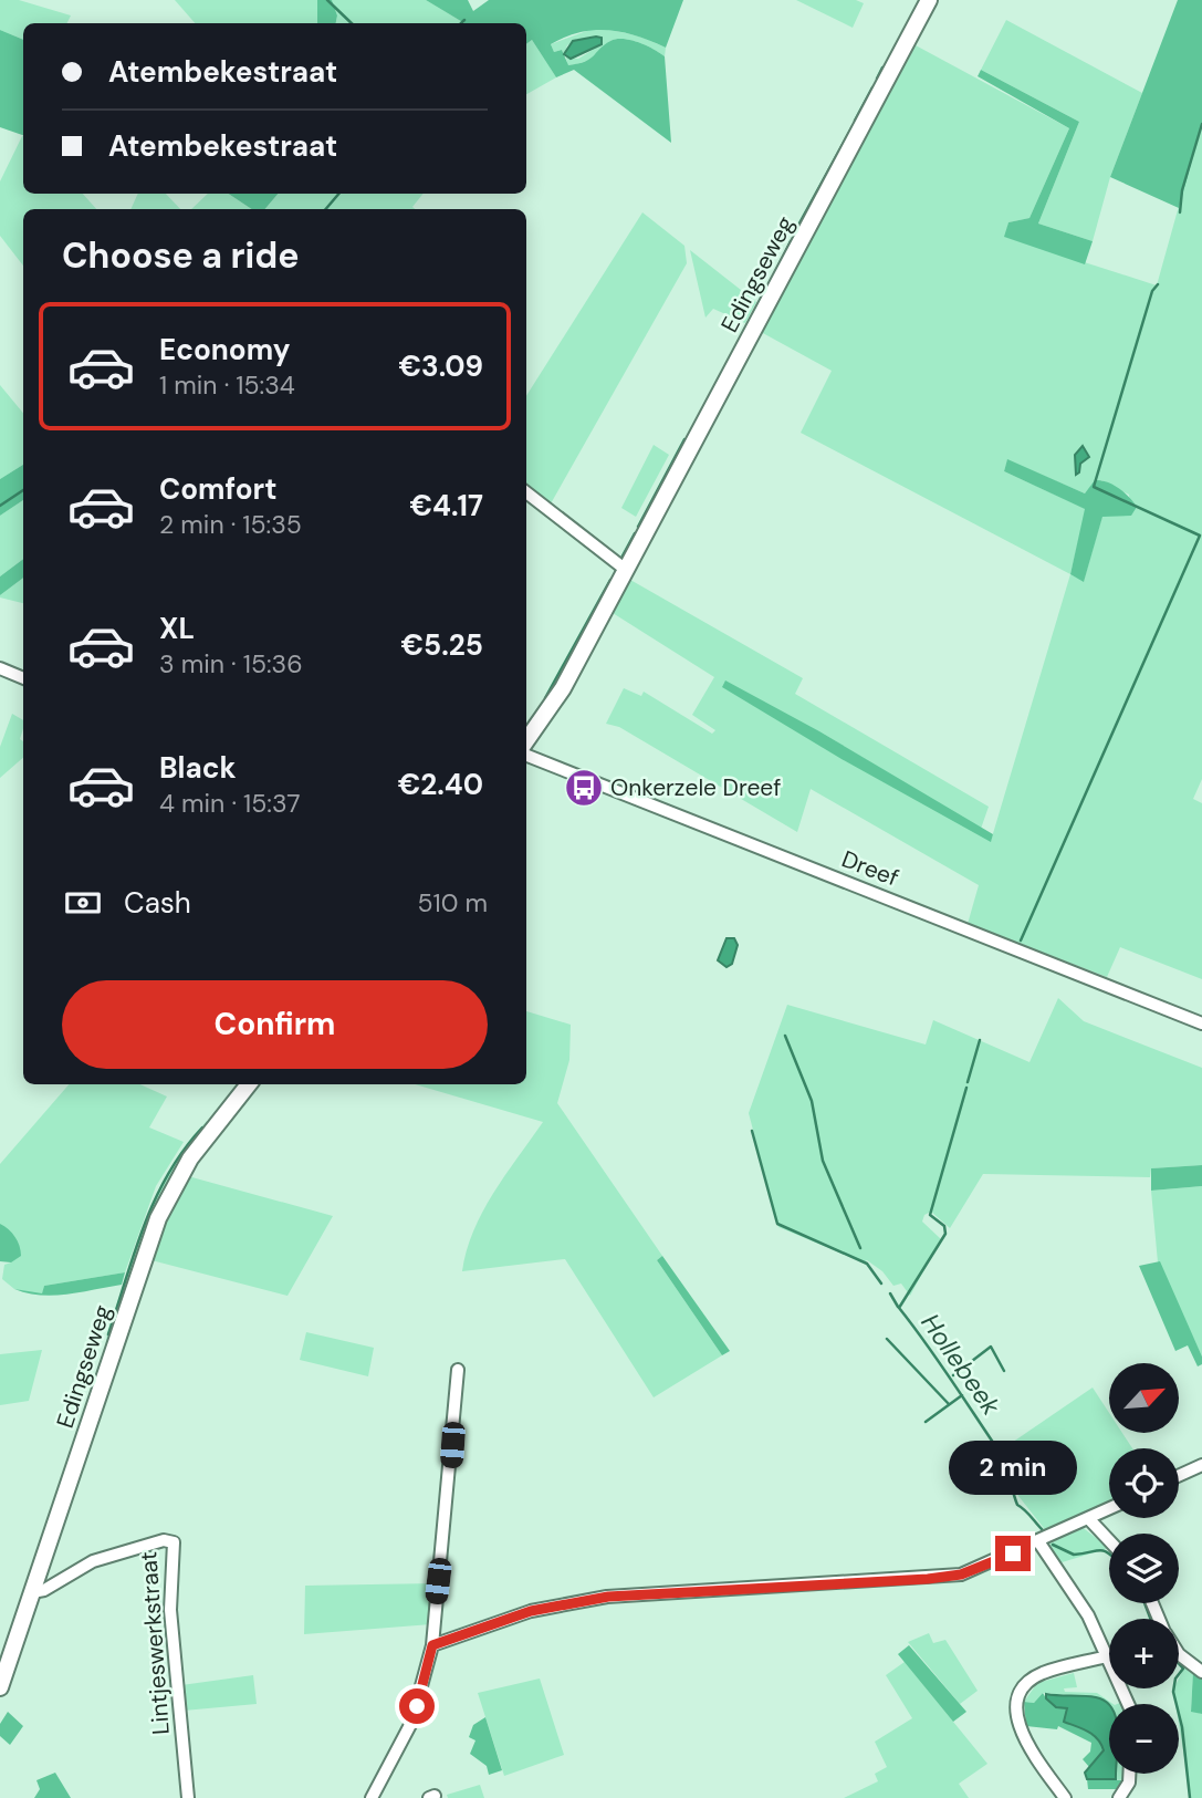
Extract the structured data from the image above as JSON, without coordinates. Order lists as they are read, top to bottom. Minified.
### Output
{"streets":{"main road":["Edingseweg"],"street":["Dreef","Lintjeswerkstraat"]},"crossings":[["Edingseweg","Lintjeswerkstraat"]],"water":["Hollebeek"],"places":{"bus stop":["Onkerzele Dreef"]},"north":"top right","page":{"banner":["Atembekestraat","Atembekestraat"],"heading":"Choose a ride","list":[{"name":"Economy","note":"1 min · 15:34","value":"€3.09"},{"name":"Comfort","note":"2 min · 15:35","value":"€4.17"},{"name":"XL","note":"3 min · 15:36","value":"€5.25"},{"name":"Black","note":"4 min · 15:37","value":"€2.40"}],"pay":["Cash","510 m"],"buttons":"Confirm","map_buttons":["+","−"],"bubble":"2 min"}}
